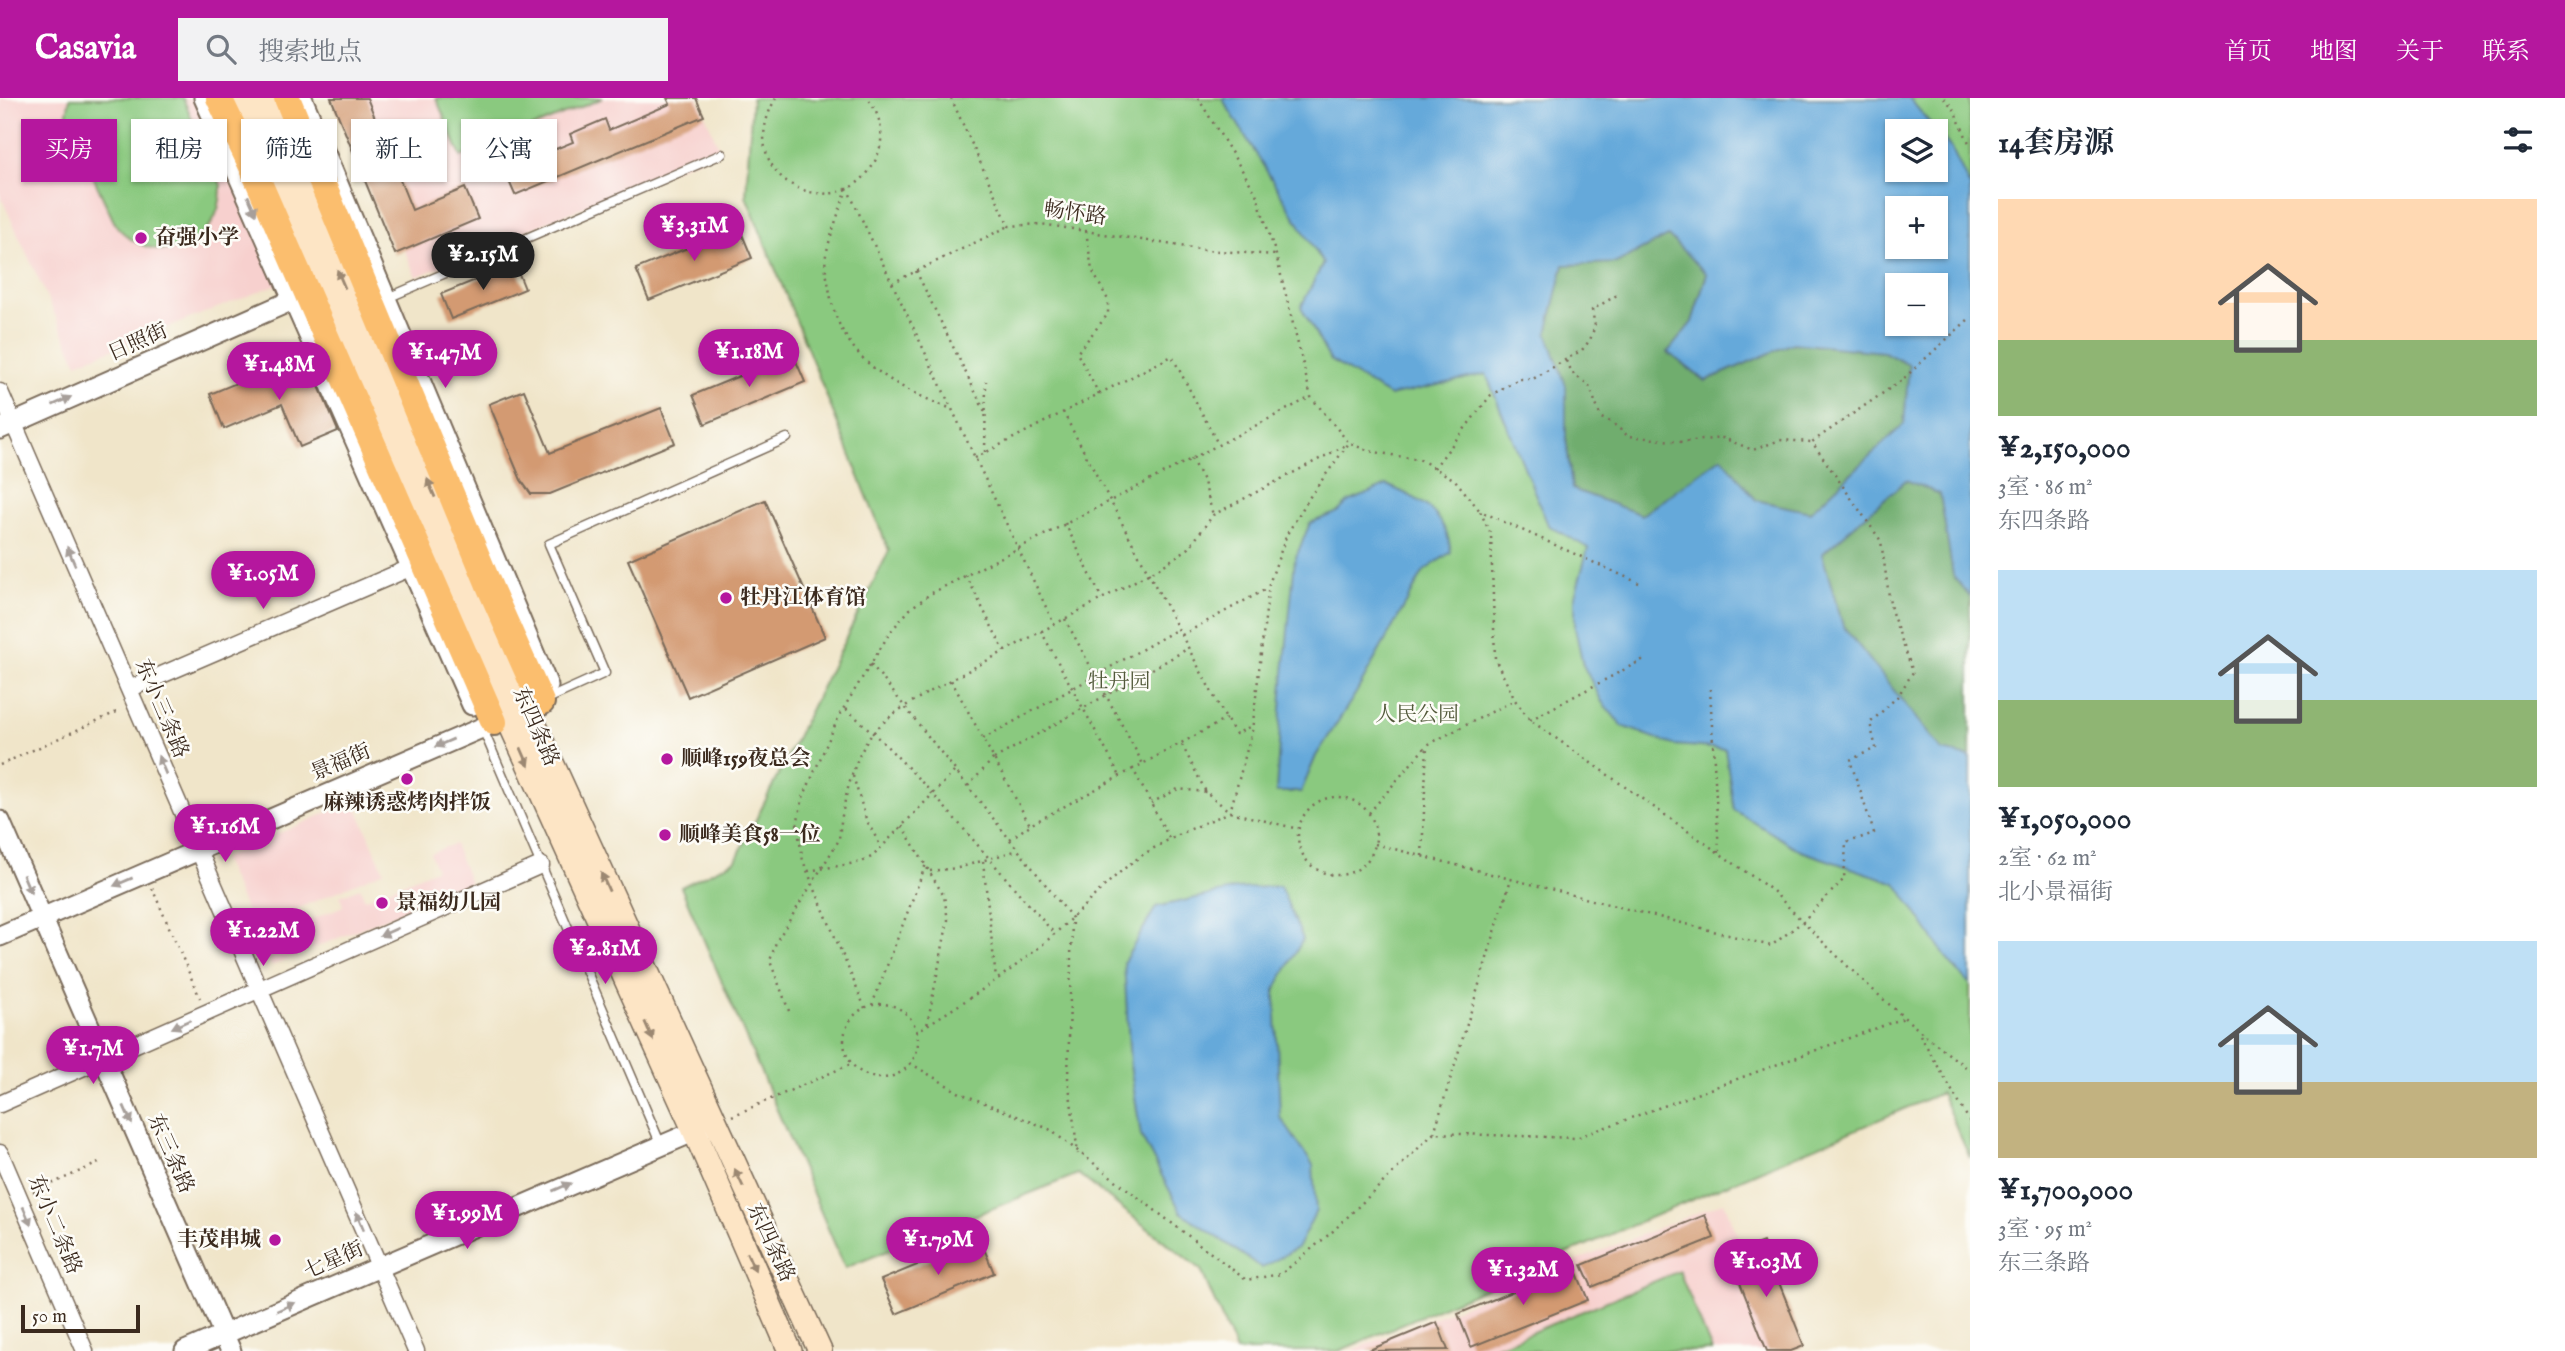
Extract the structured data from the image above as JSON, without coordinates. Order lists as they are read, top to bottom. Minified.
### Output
{"streets":{"main road":["东四条路"],"street":["日照街","东小三条路","景福街","东三条路","东小二条路","七星街"],"path":["畅怀路"]},"crossings":[["日照街","东小三条路"],["东小三条路","景福街"],["东小三条路","七星街"],["东四条路","七星街"],["景福街","东三条路"],["东三条路","七星街"]],"one_way":["日照街","东小三条路","东三条路","东小二条路","七星街"],"parks":["牡丹园","人民公园"],"places":["奋强小学","牡丹江体育馆","顺峰159夜总会","麻辣诱惑烤肉拌饭","顺峰美食58一位","景福幼儿园","丰茂串城"],"scale_bar":"50 m","page":{"header":"Casavia","search":"搜索地点","nav":["首页","地图","关于","联系"],"heading":"14套房源","map_buttons":["+","−"],"chip":["买房","租房","筛选","新上","公寓"],"list":[{"name":"¥2,150,000","note":"3室 · 86 m² · 东四条路"},{"name":"¥1,050,000","note":"2室 · 62 m² · 北小景福街"},{"name":"¥1,700,000","note":"3室 · 95 m² · 东三条路"}],"price":["¥3.31M","¥2.15M","¥1.18M","¥1.47M","¥1.48M","¥1.05M","¥1.16M","¥1.22M","¥2.81M","¥1.7M","¥1.99M","¥1.79M","¥1.03M","¥1.32M"],"scale":"50 m"}}
